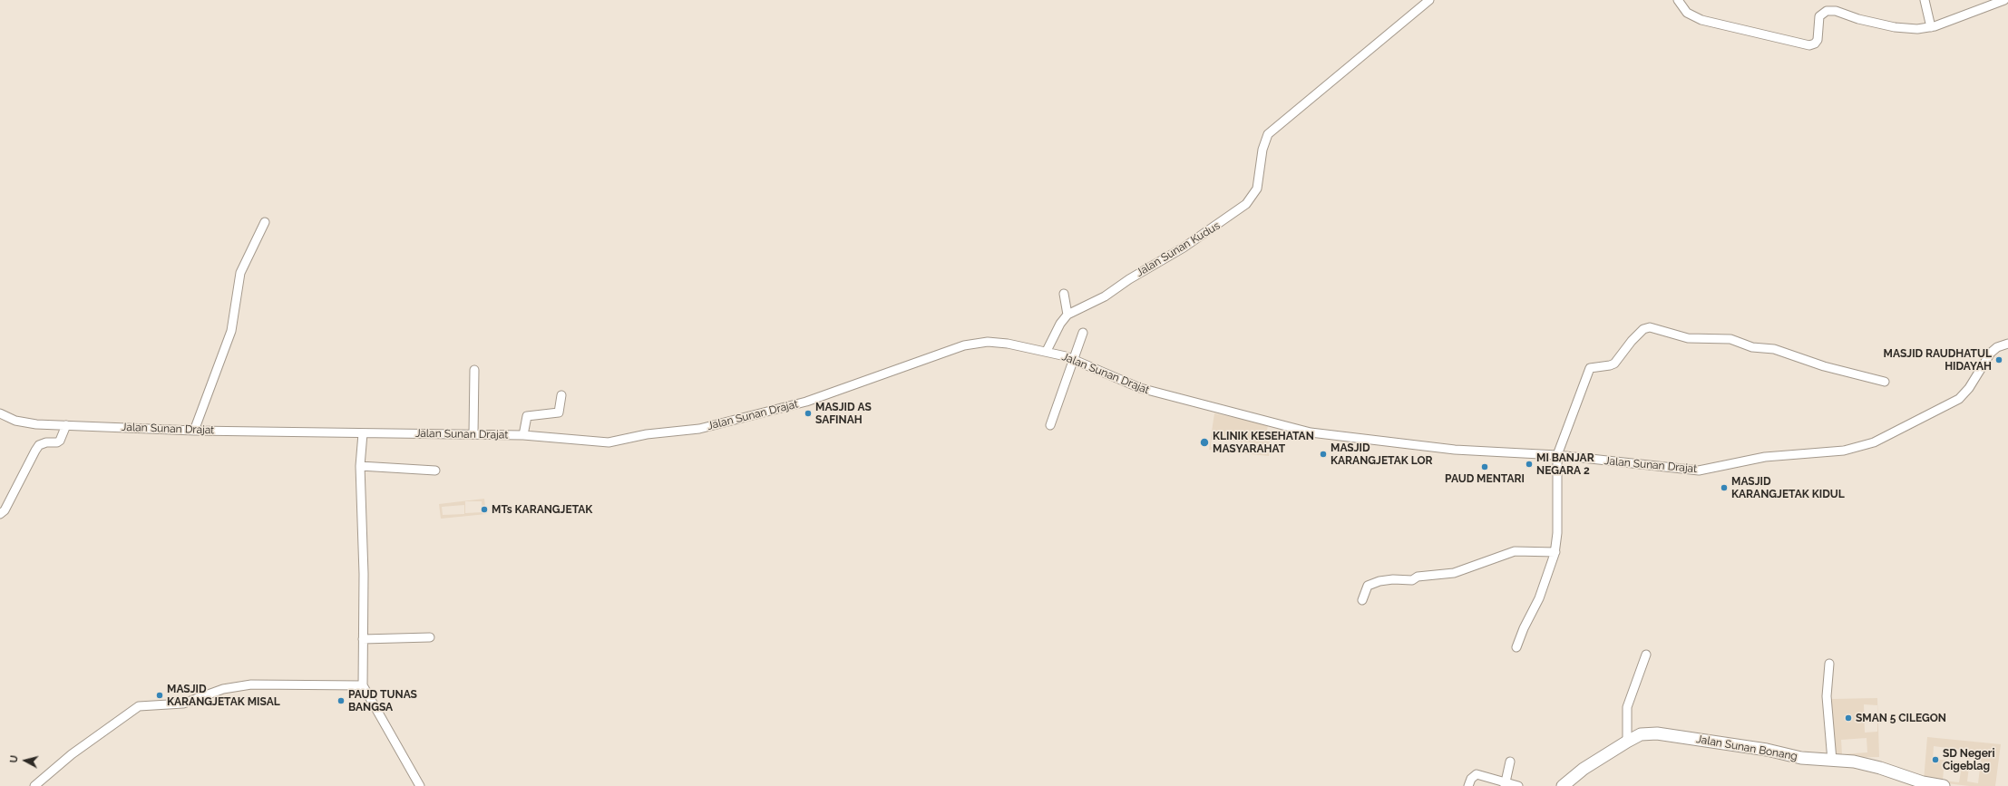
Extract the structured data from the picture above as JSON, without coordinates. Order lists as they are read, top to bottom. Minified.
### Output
{"streets":{"street":["Jalan Sunan Kudus","Jalan Sunan Drajat","Jalan Sunan Bonang"]},"crossings":[["Jalan Sunan Kudus","Jalan Sunan Drajat"]],"places":["MASJID RAUDHATUL HIDAYAH","MASJID AS SAFINAH","KLINIK KESEHATAN MASYARAHAT","MASJID KARANGJETAK LOR","MI BANJAR NEGARA 2","PAUD MENTARI","MASJID KARANGJETAK KIDUL","MTs KARANGJETAK","MASJID KARANGJETAK MISAL","PAUD TUNAS BANGSA","SMAN 5 CILEGON","SD Negeri Cigeblag"],"north":"left"}
